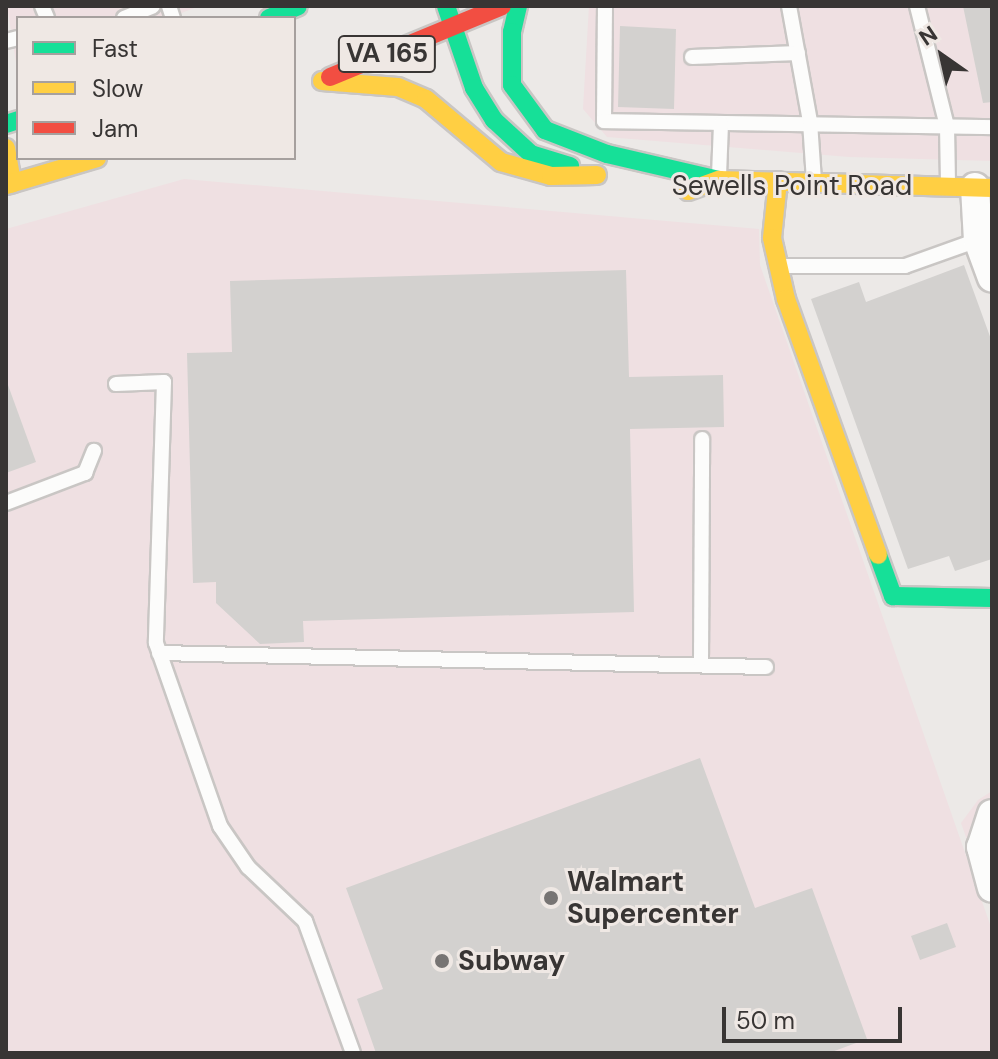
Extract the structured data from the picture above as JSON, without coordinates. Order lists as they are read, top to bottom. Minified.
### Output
{"streets":{"main road":["VA 165","Sewells Point Road"]},"places":["Walmart Supercenter","Subway"],"legend":["Fast","Slow","Jam"],"scale_bar":"50 m","north":"top left"}
